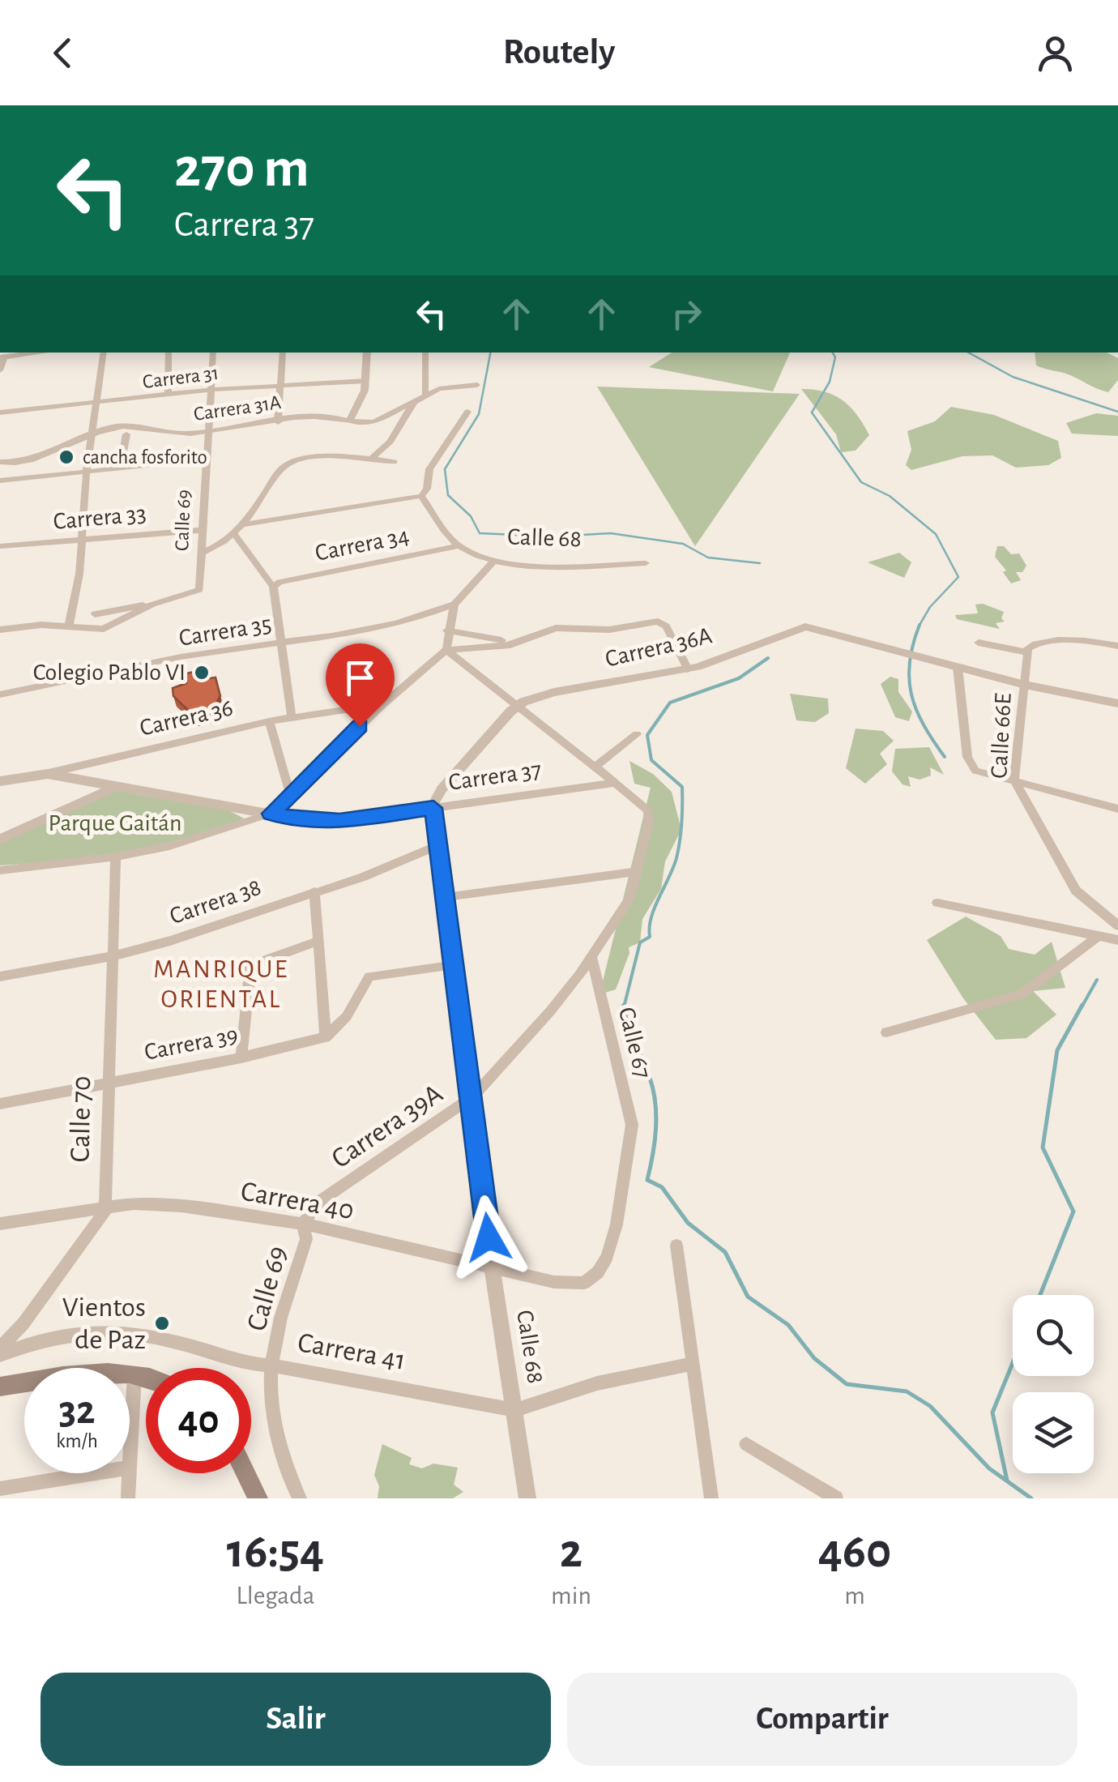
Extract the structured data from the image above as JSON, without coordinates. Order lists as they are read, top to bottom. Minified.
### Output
{"streets":{"street":["Carrera 31","Carrera 31A","Carrera 33","Calle 69","Calle 68","Carrera 34","Carrera 35","Carrera 36A","Carrera 36","Calle 66E","Carrera 37","Carrera 38","Calle 67","Carrera 39","Calle 70","Carrera 39A","Carrera 40","Carrera 41"]},"crossings":[["Carrera 31","Calle 69"],["Carrera 31A","Calle 69"],["Carrera 33","Calle 69"],["Calle 69","Carrera 39A"],["Calle 69","Carrera 40"],["Calle 69","Carrera 41"],["Calle 68","Carrera 34"],["Calle 68","Carrera 37"],["Calle 68","Carrera 38"],["Calle 68","Carrera 39A"],["Calle 68","Carrera 40"],["Calle 68","Carrera 41"],["Carrera 37","Calle 70"],["Carrera 38","Calle 70"],["Calle 67","Carrera 39A"],["Calle 67","Carrera 40"],["Carrera 39","Calle 70"],["Calle 70","Carrera 40"],["Carrera 39A","Carrera 40"]],"districts":["MANRIQUE ORIENTAL"],"parks":["Parque Gaitán"],"places":["cancha fosforito","Colegio Pablo VI","Vientos de Paz"],"page":{"header":"Routely","turn":["270 m","Carrera 37"],"speed":"32 km/h","limit":"40","eta":["16:54","Llegada","2","min","460","m"],"buttons":["Salir","Compartir"]}}
